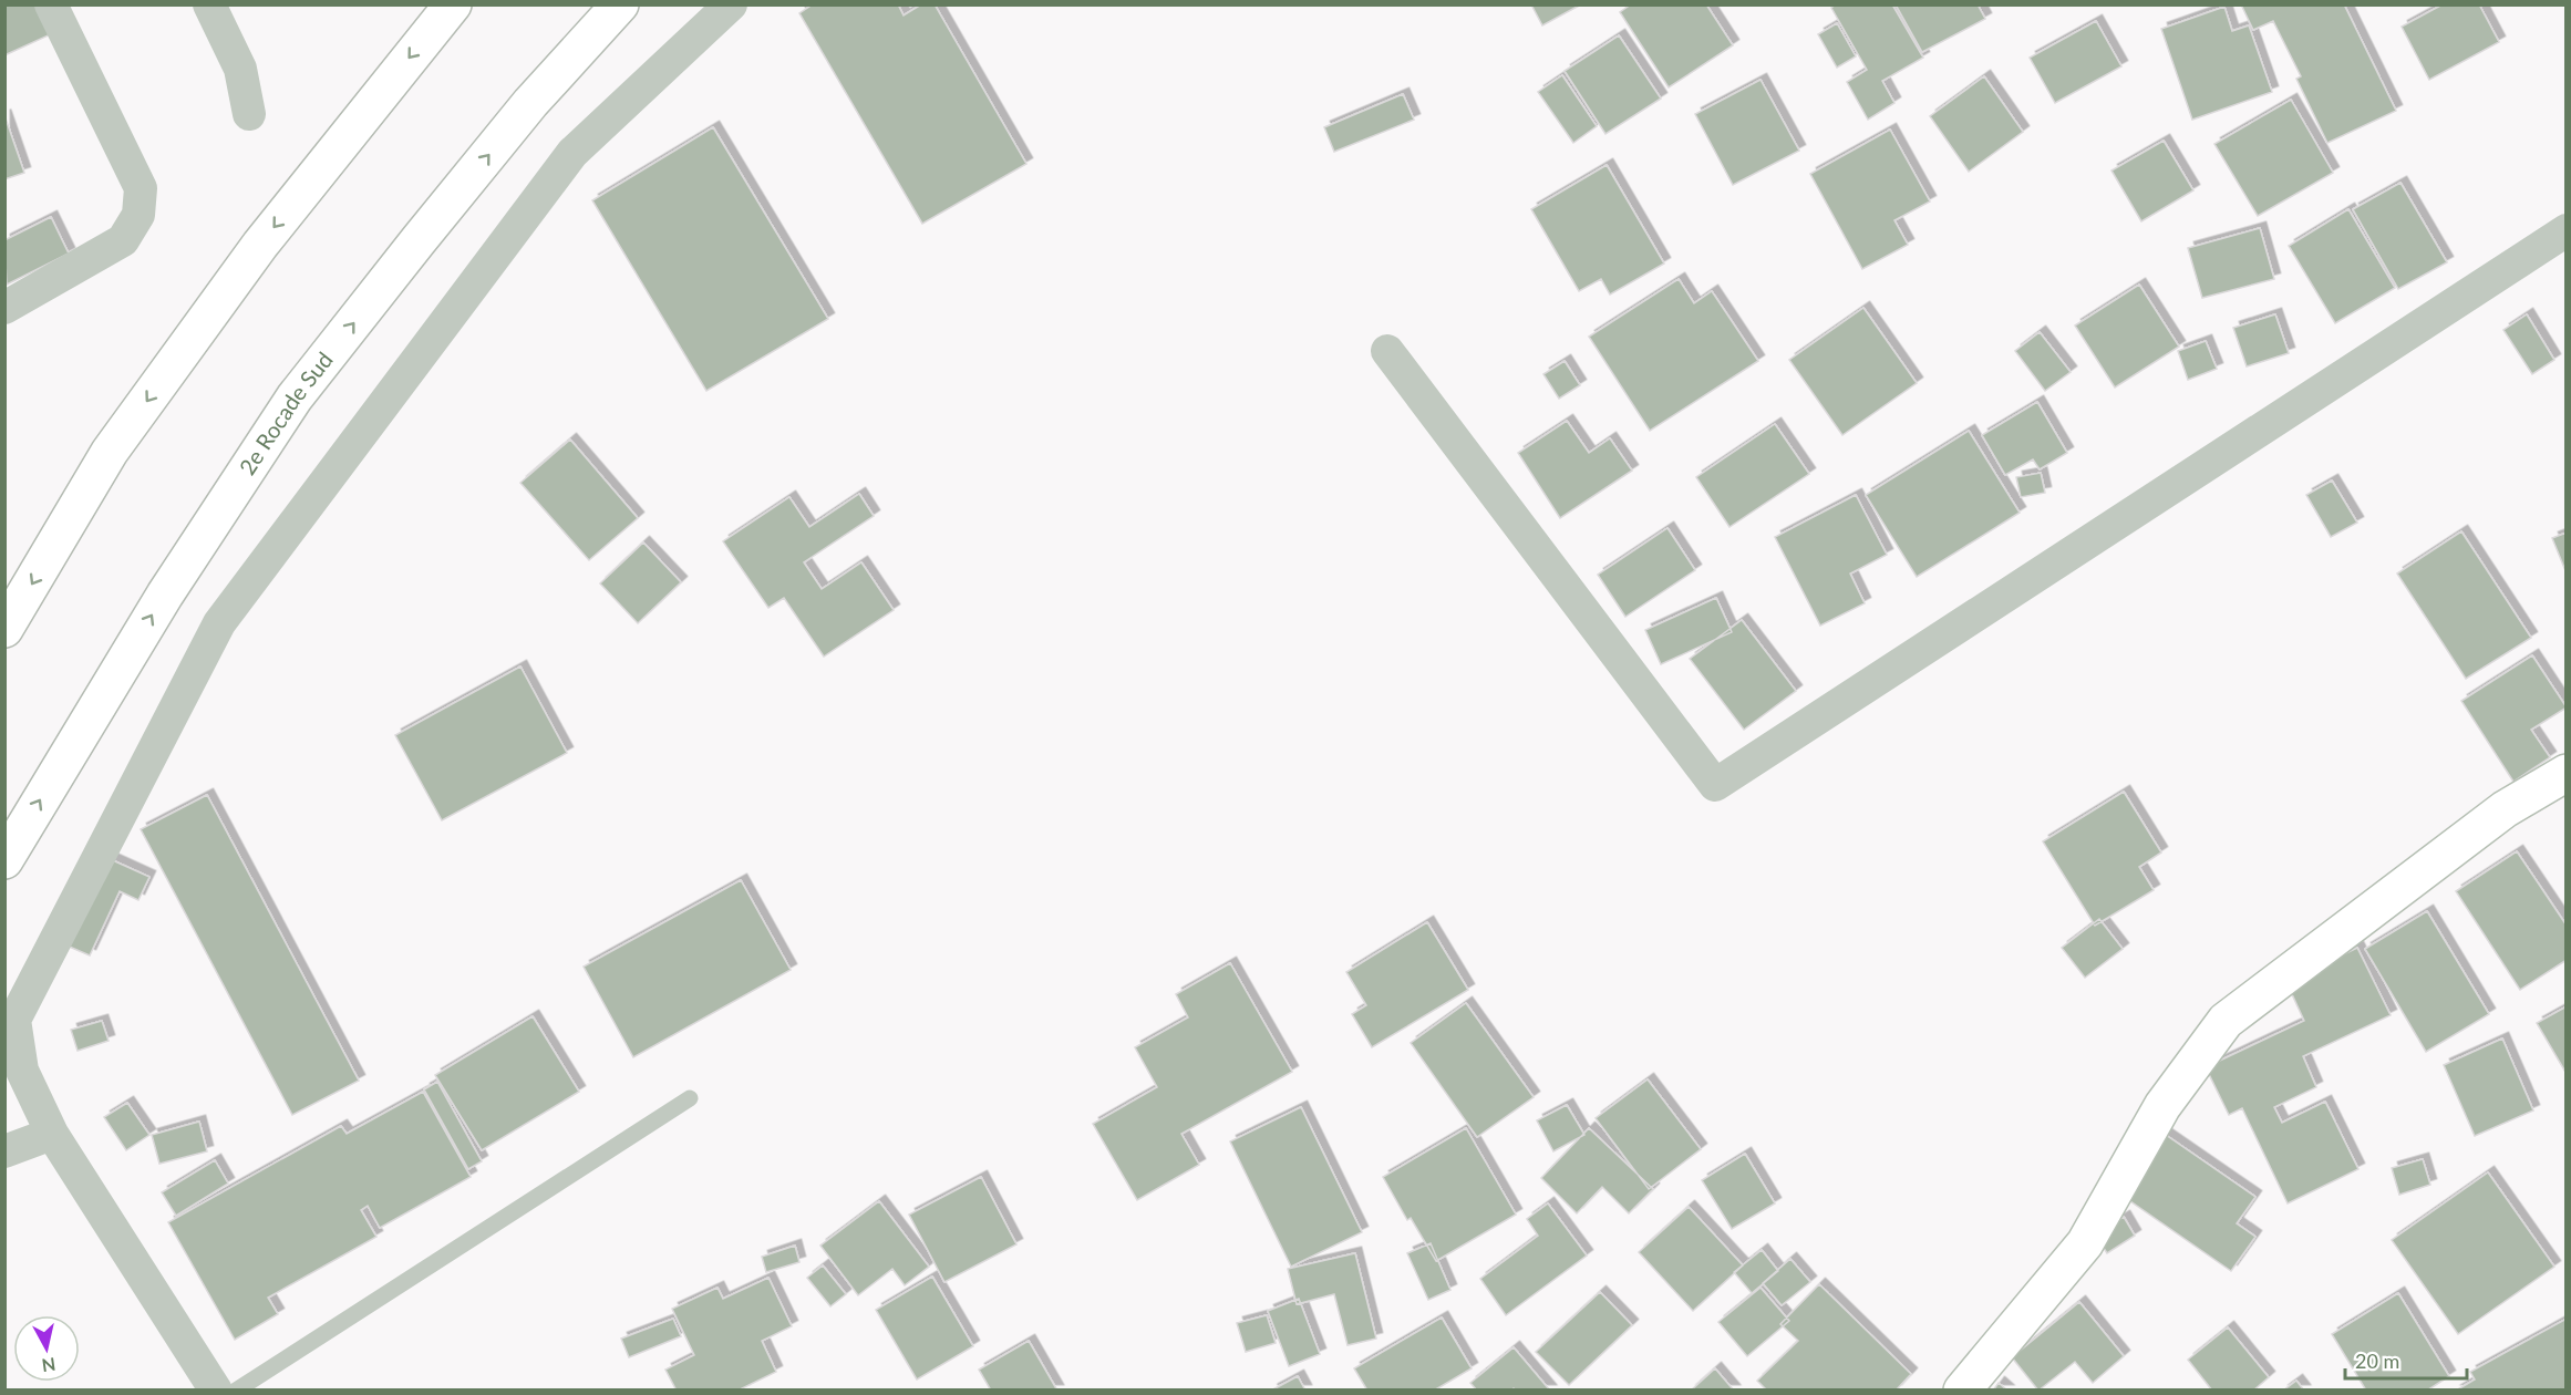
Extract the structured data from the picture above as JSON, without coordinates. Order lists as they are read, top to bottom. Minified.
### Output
{"streets":{"main road":["2e Rocade Sud"]},"scale_bar":"20 m","north":"bottom"}
